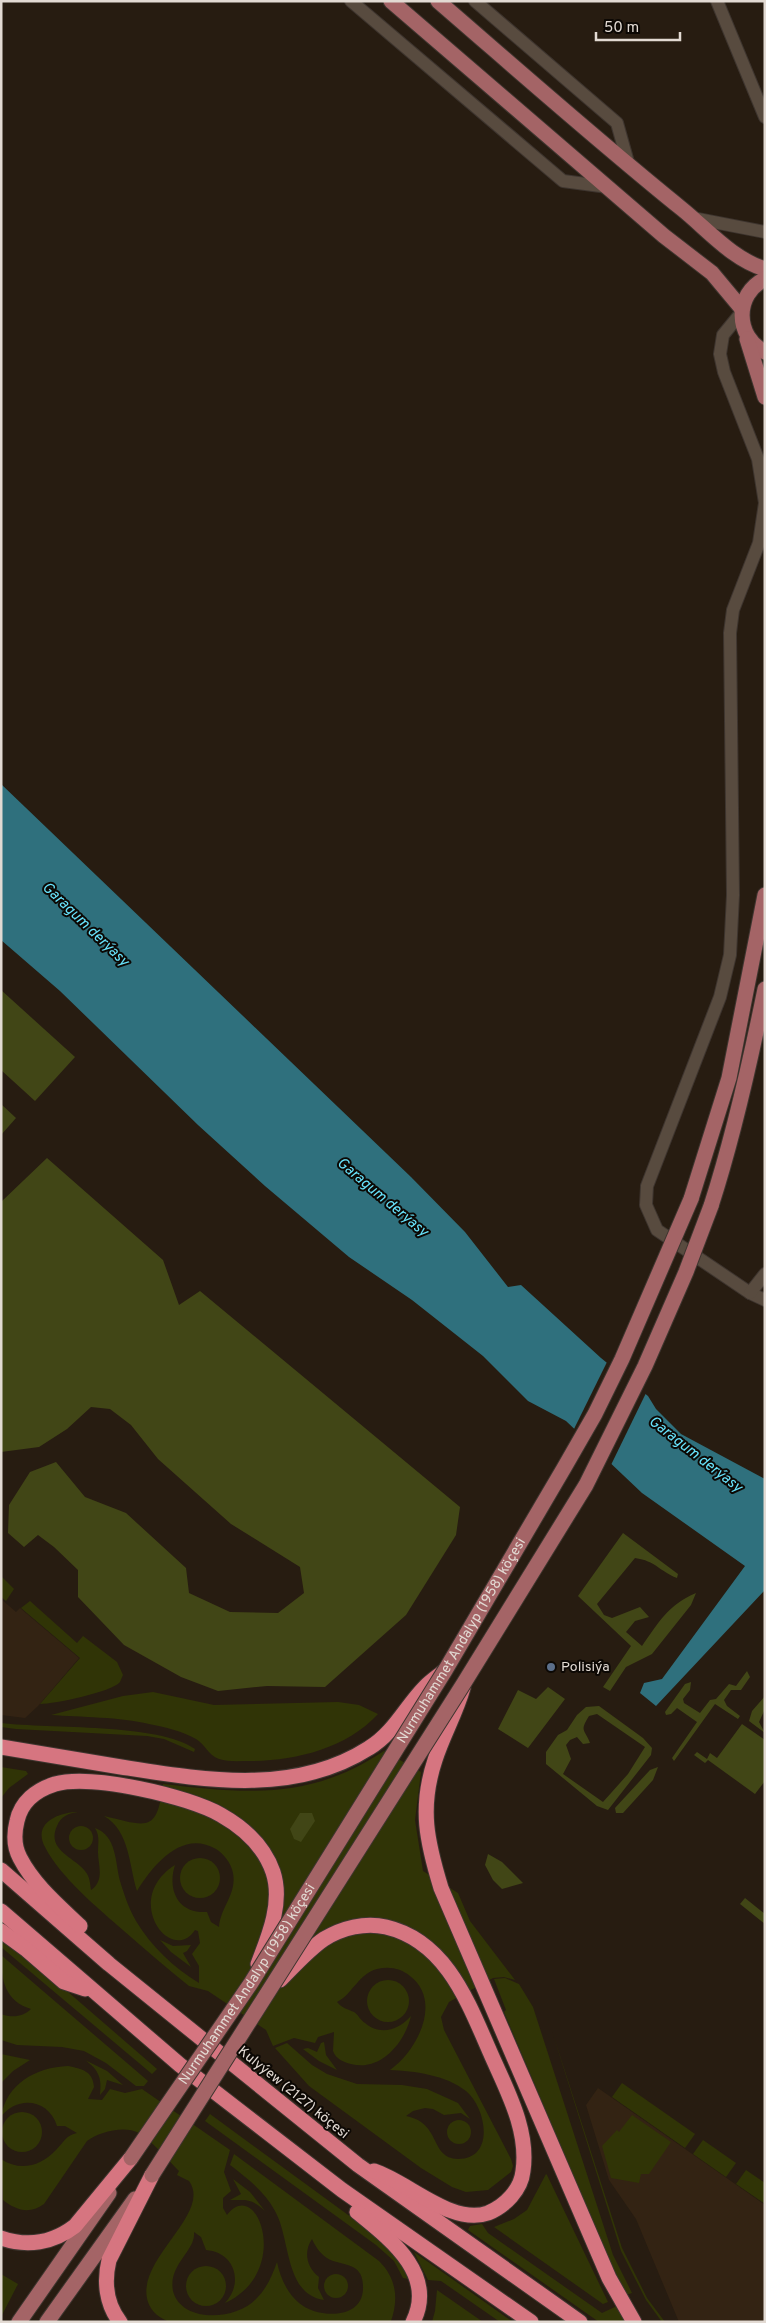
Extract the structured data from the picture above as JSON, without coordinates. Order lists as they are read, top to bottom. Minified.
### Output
{"streets":{"highway":["Kulyýew (2127) köçesi"],"main road":["Nurmuhammet Andalyp (1958) köçesi"]},"water":["Garagum derýasy"],"places":["Polisiýa"],"scale_bar":"50 m"}
